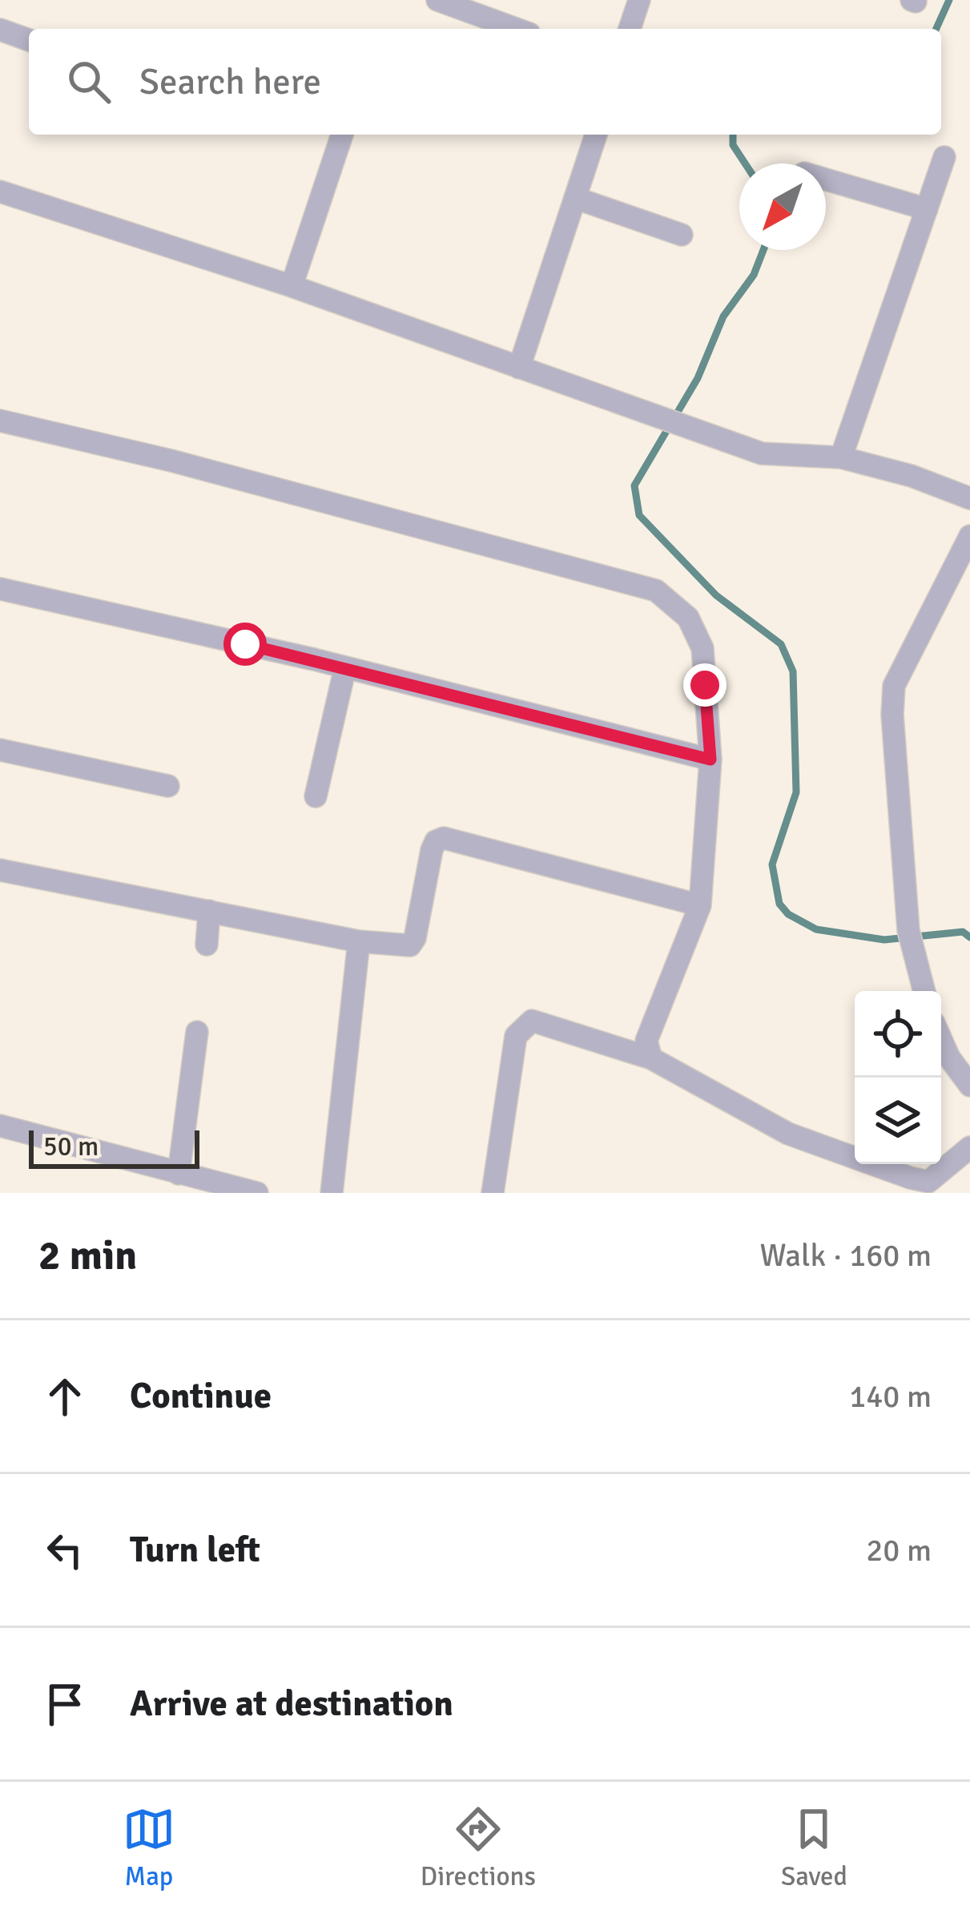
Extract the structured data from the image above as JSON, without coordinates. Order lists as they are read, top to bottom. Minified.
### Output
{"scale_bar":"50 m","north":"bottom left","page":{"search":"Search here","scale":"50 m","heading":["2 min","Walk · 160 m"],"list":[["Continue","140 m"],["Turn left","20 m"],"Arrive at destination"],"nav":["Map","Directions","Saved"]}}
